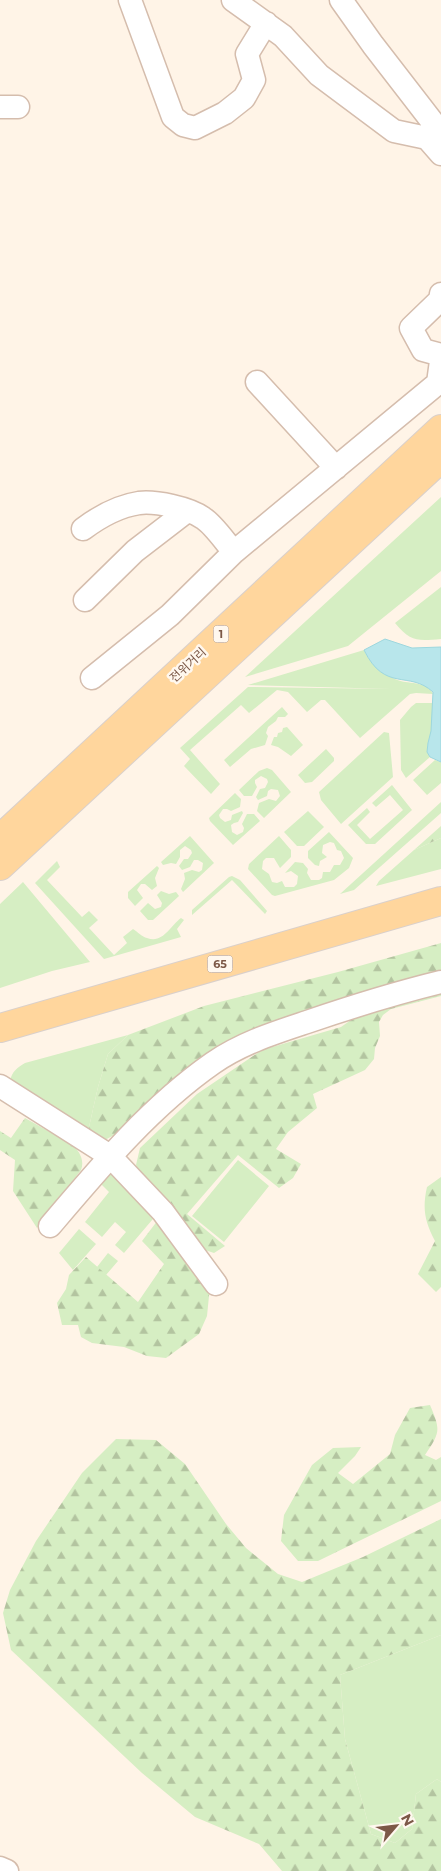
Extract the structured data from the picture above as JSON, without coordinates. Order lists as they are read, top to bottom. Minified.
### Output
{"streets":{"main road":["1","전위거리","65"]},"north":"top right"}
